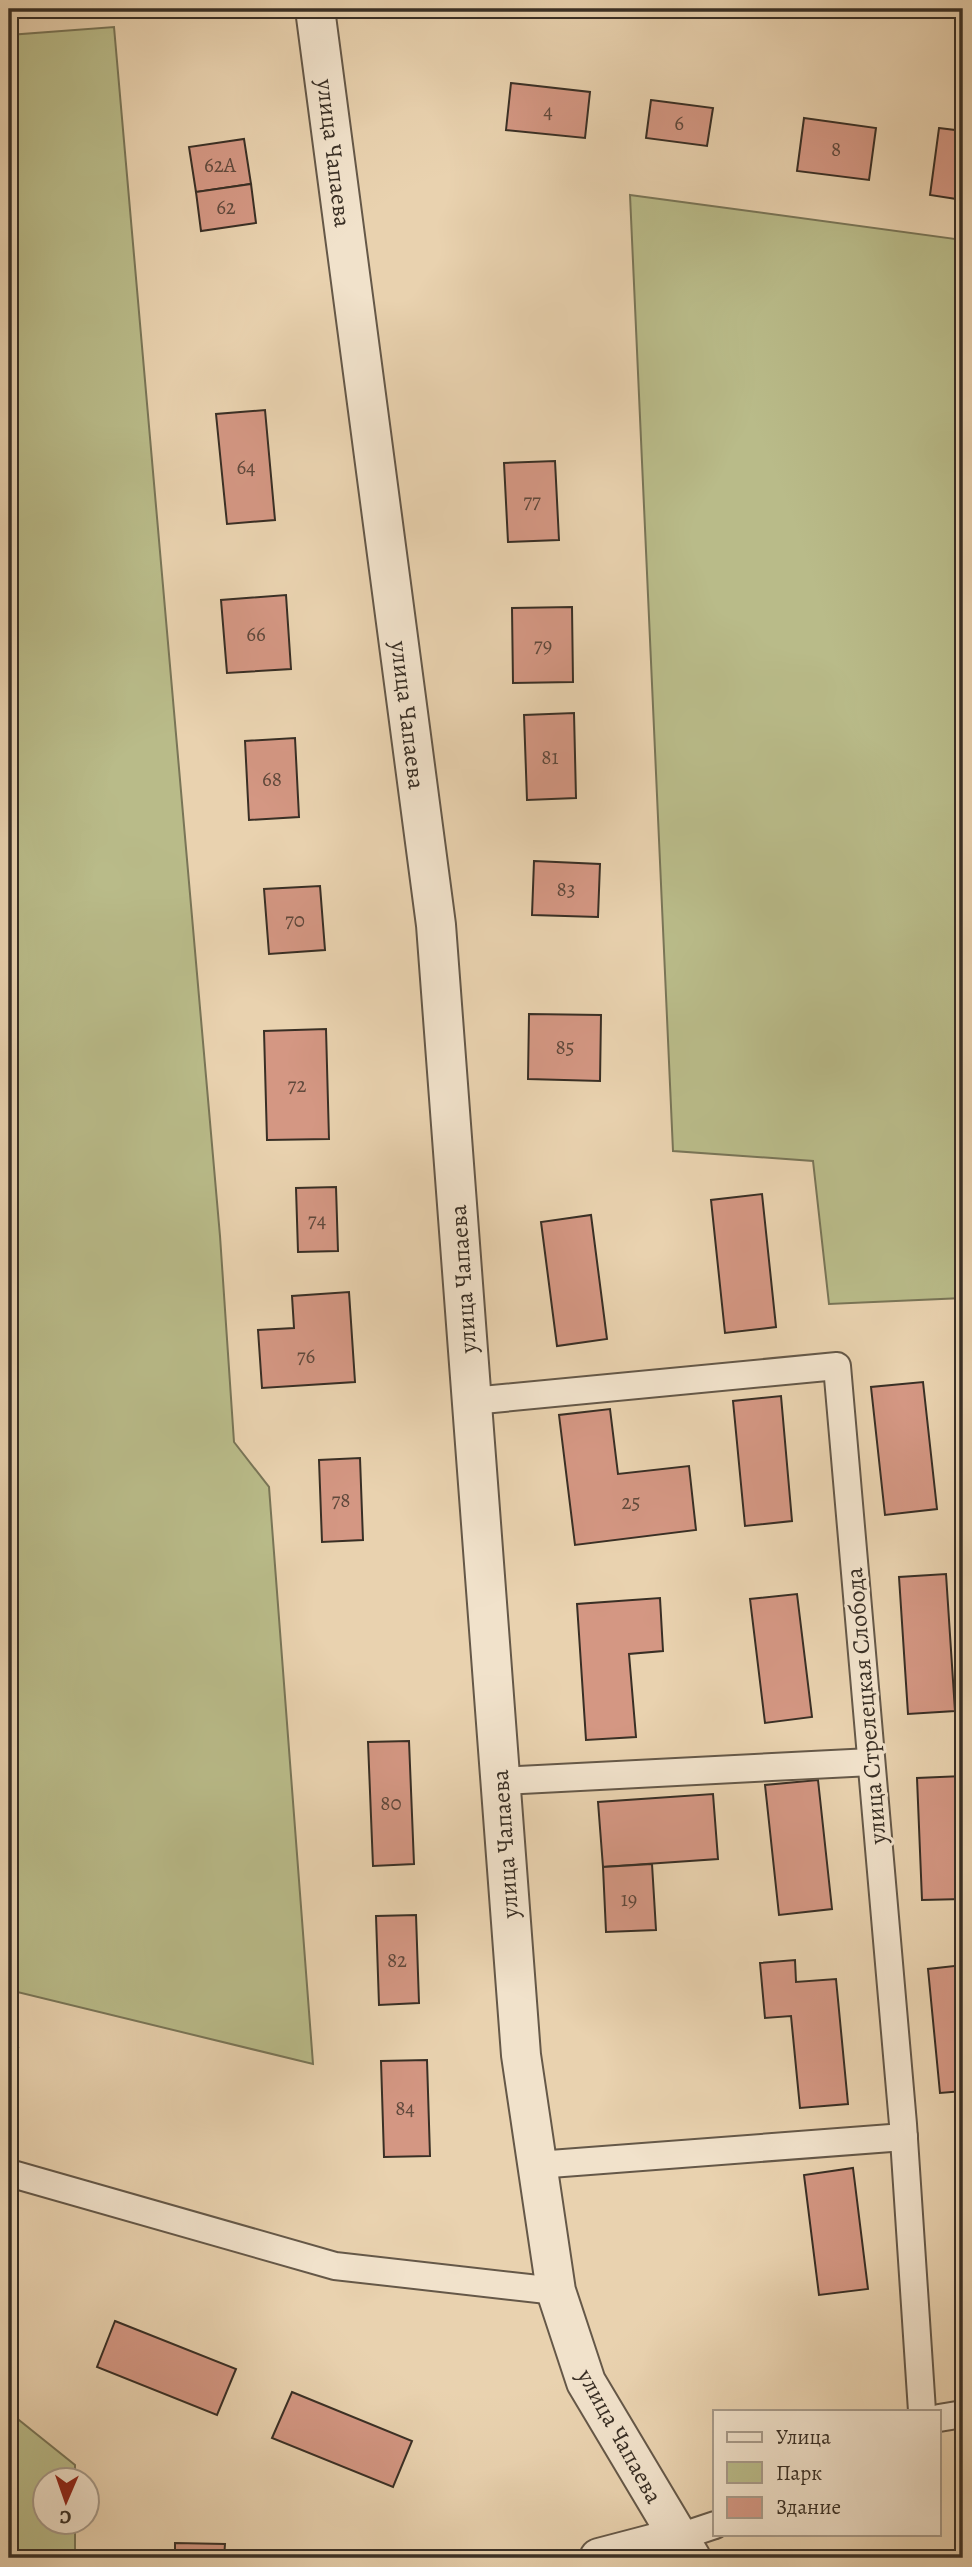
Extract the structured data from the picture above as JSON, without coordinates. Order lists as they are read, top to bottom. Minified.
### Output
{"streets":{"street":["улица Чапаева"],"lane":["улица Стрелецкая Слобода"]},"crossings":[["улица Чапаева","улица Стрелецкая Слобода"]],"house_numbers":["4","6","8","62А","62","64","77","66","79","81","68","83","70","85","72","74","76","78","25","80","19","82","84"],"legend":["Улица","Парк","Здание"],"north":"bottom"}
